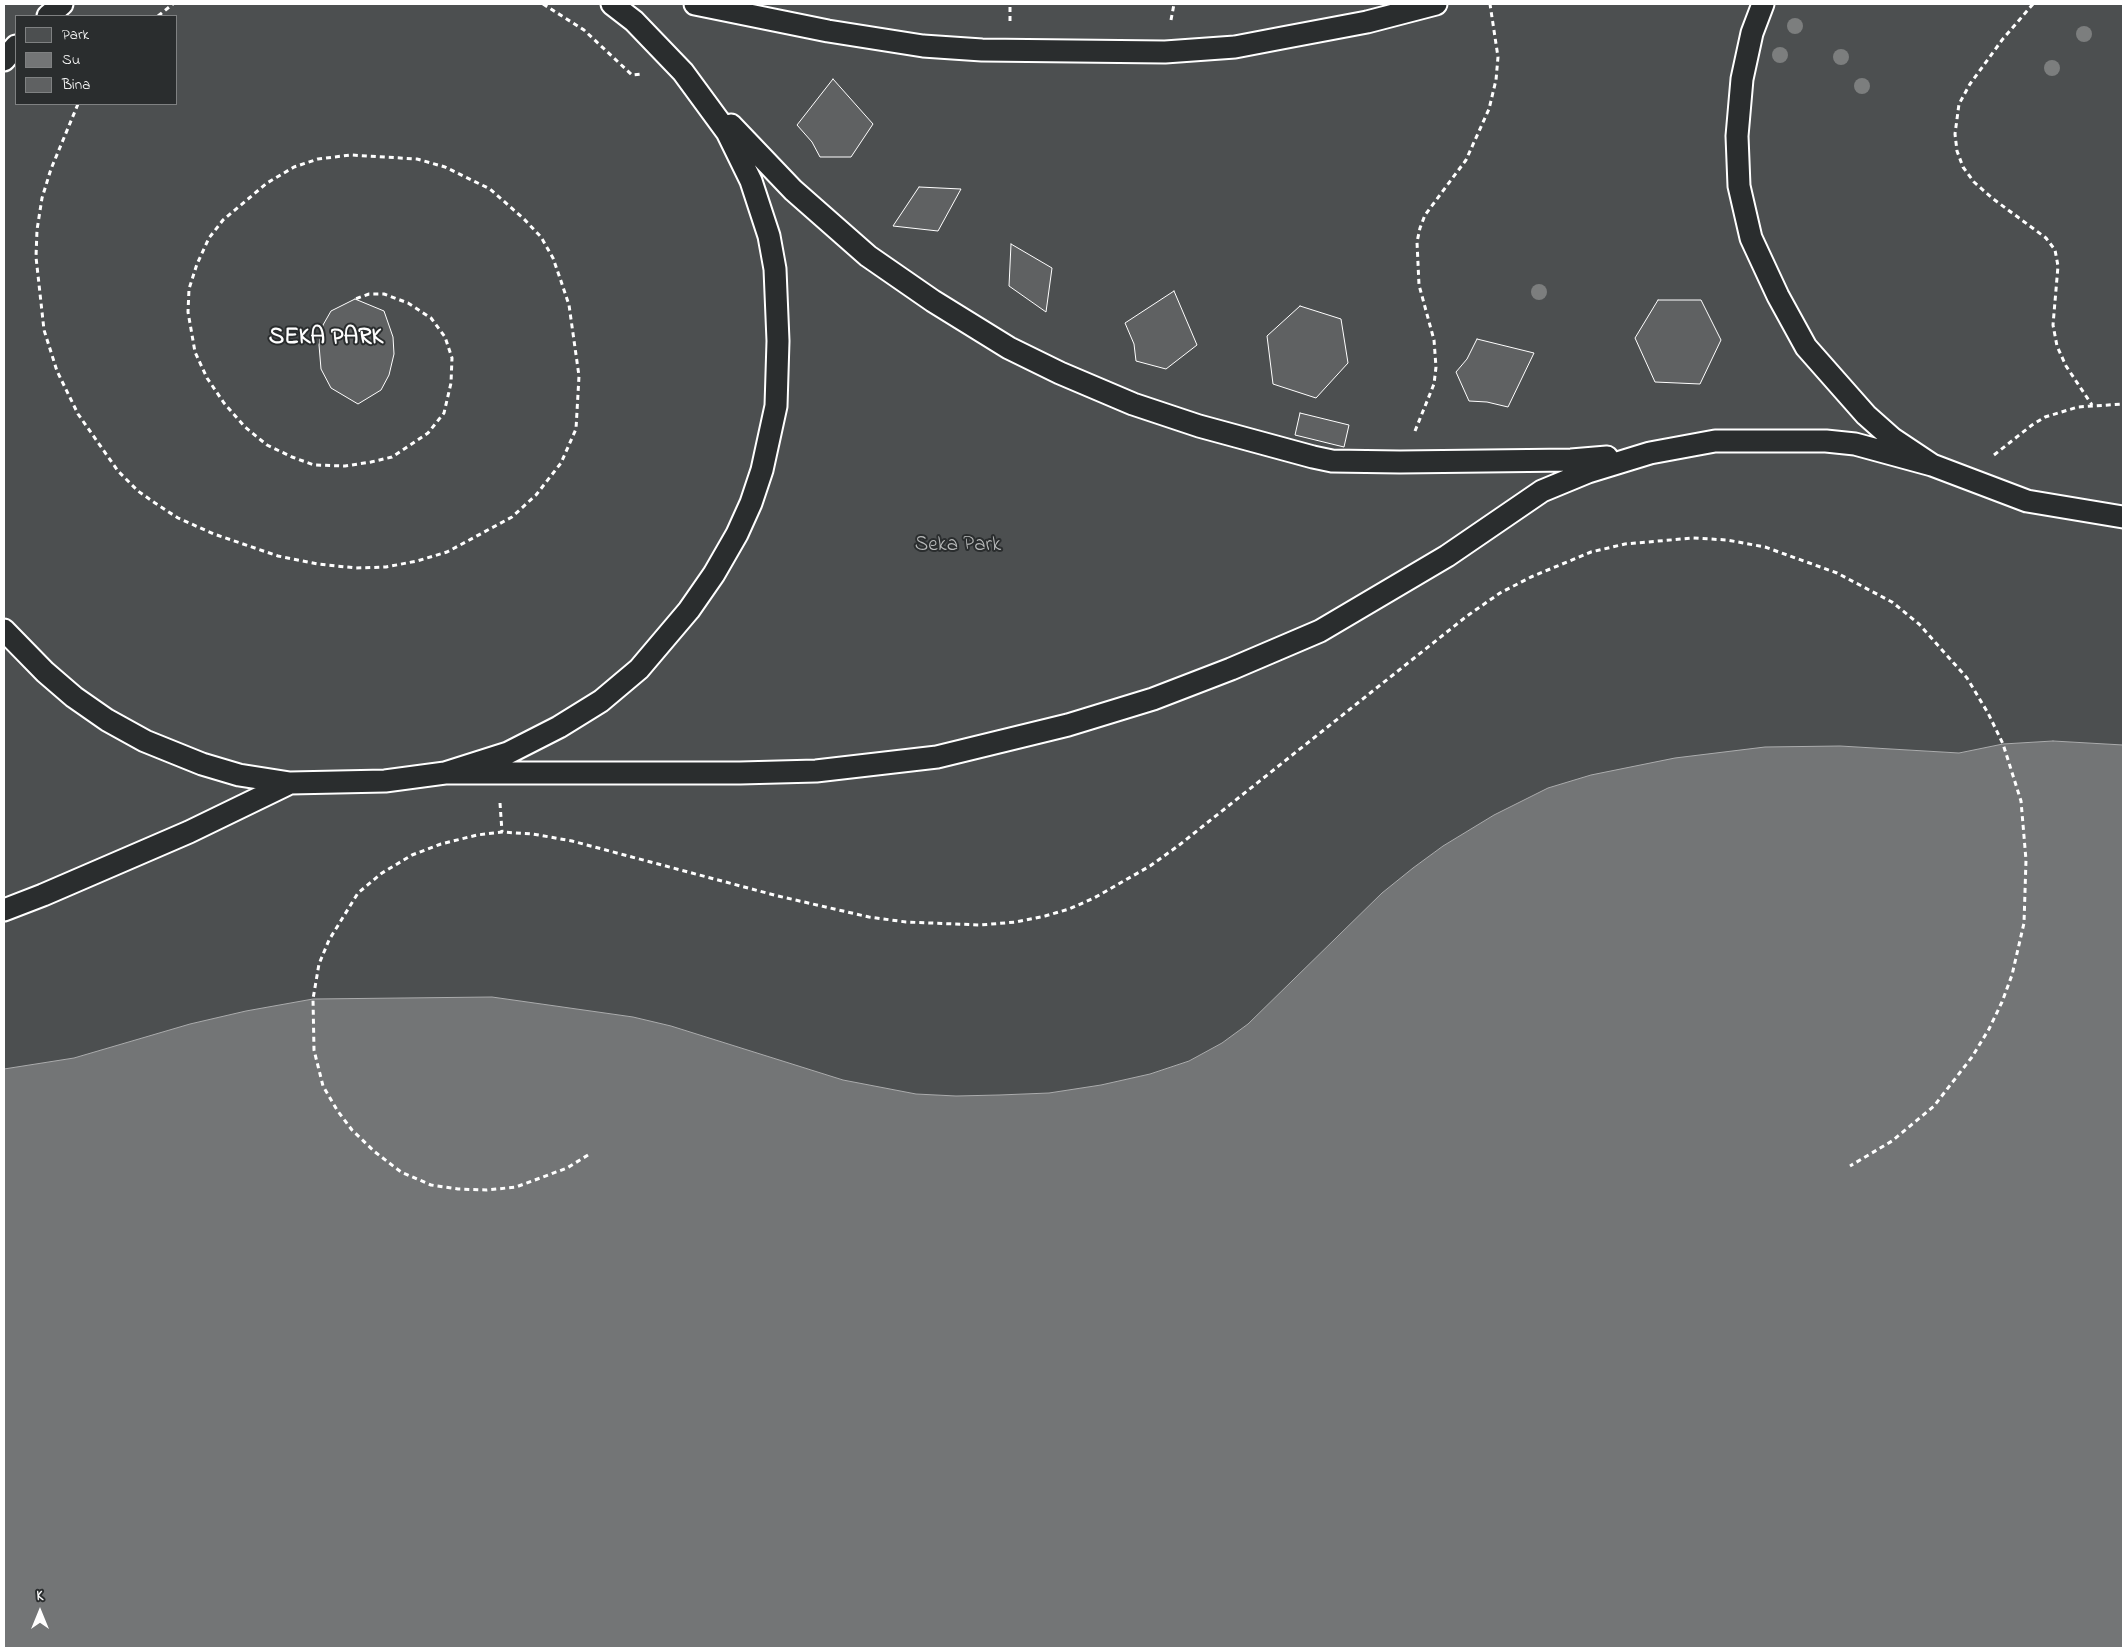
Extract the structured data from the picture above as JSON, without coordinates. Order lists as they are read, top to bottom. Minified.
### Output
{"districts":["SEKA PARK"],"parks":["Seka Park"],"legend":["Park","Su","Bina"],"north":"top"}
